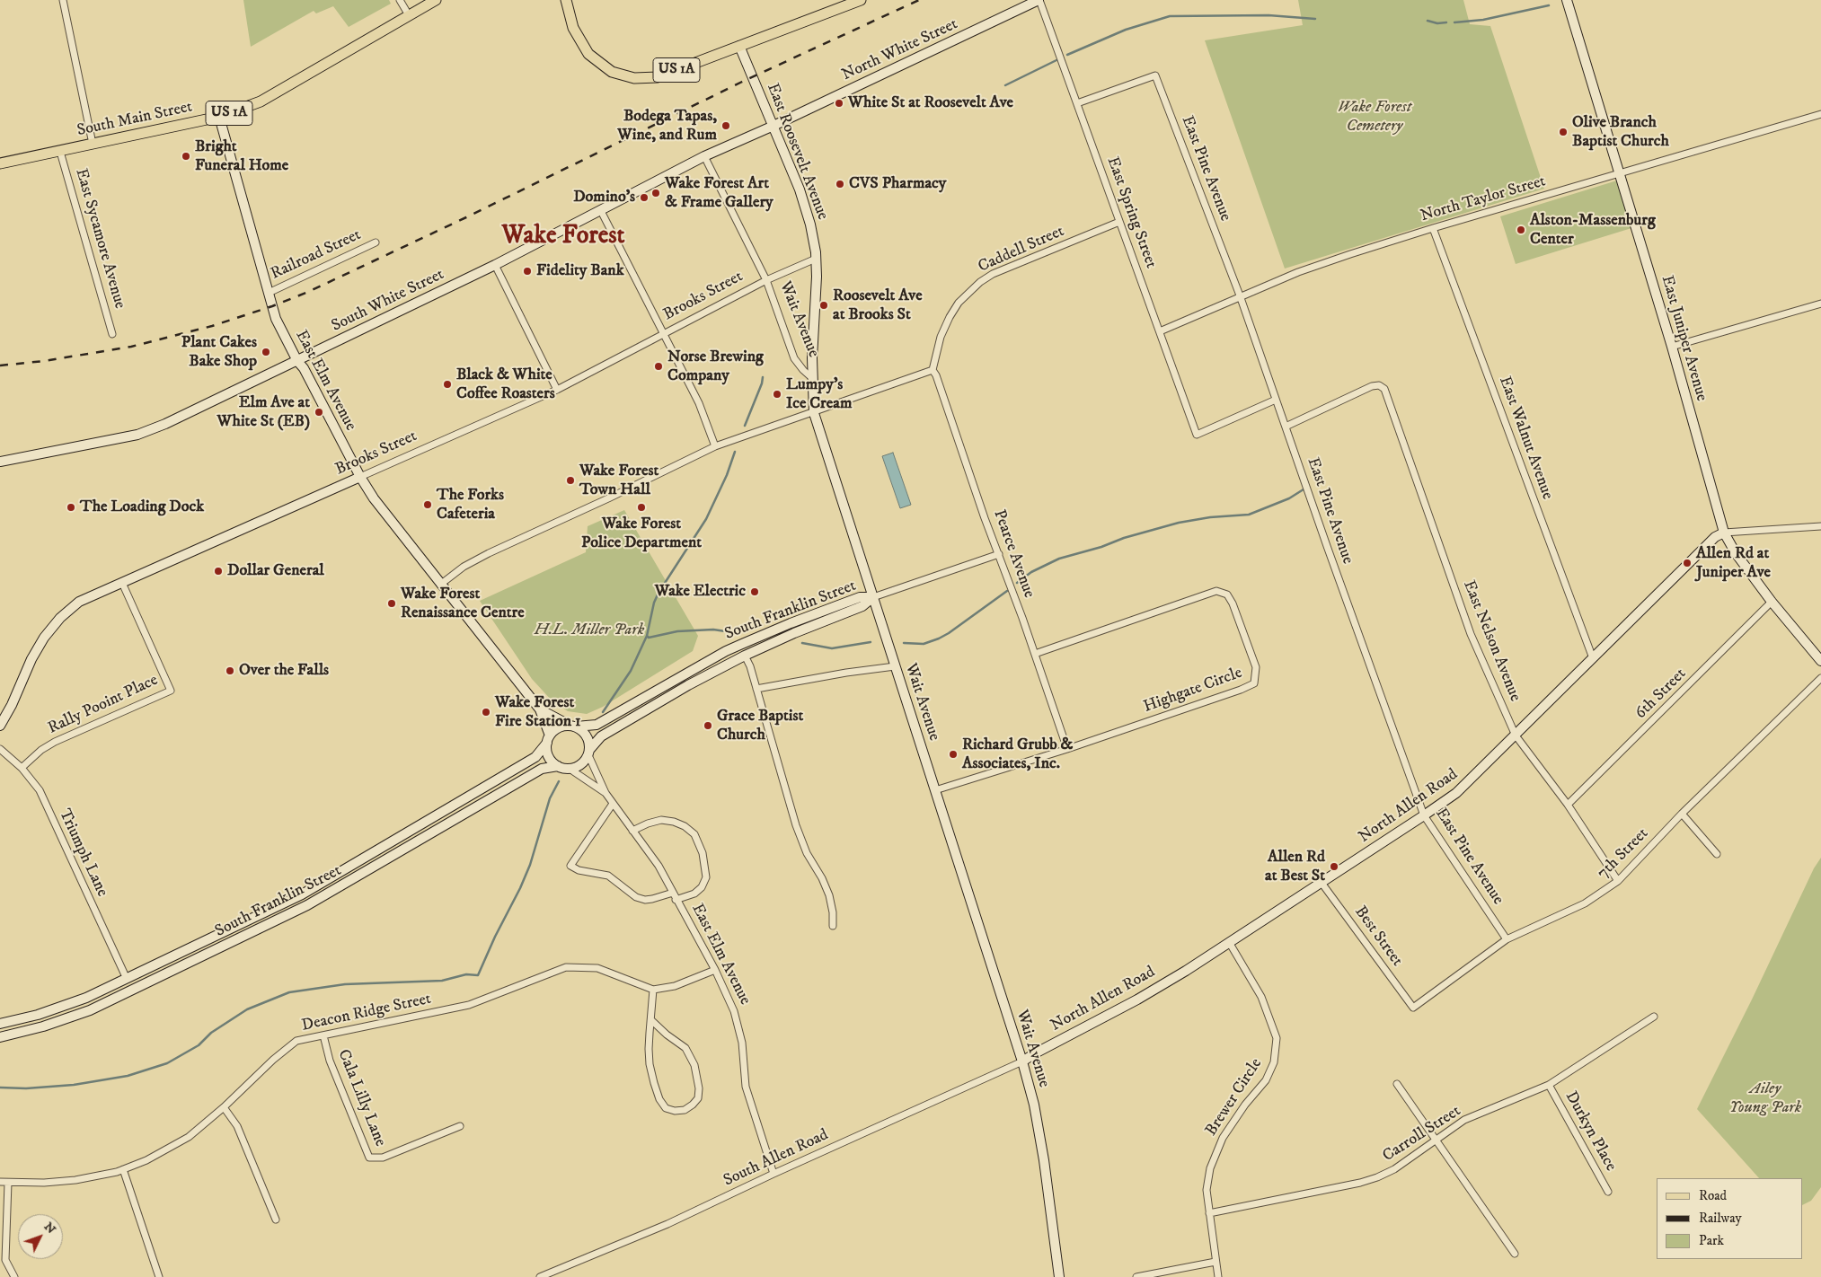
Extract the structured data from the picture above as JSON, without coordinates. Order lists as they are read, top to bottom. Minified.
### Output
{"streets":{"main road":["US 1A","South Main Street"],"street":["North White Street","East Roosevelt Avenue","East Pine Avenue","North Taylor Street","East Spring Street","East Sycamore Avenue","Caddell Street","Railroad Street","Brooks Street","South White Street","Wait Avenue","East Juniper Avenue","East Elm Avenue","East Walnut Avenue","Pearce Avenue","South Franklin Street","East Nelson Avenue","Highgate Circle","6th Street","Rally Pooint Place","North Allen Road","Triumph Lane","7th Street","Best Street","Deacon Ridge Street","Brewer Circle","Cala Lilly Lane","Durkyn Place","Carroll Street","South Allen Road"]},"crossings":[["North White Street","East Roosevelt Avenue"],["North White Street","East Spring Street"],["North White Street","South White Street"],["US 1A","East Roosevelt Avenue"],["South Main Street","East Sycamore Avenue"],["South Main Street","East Elm Avenue"],["East Roosevelt Avenue","Brooks Street"],["East Roosevelt Avenue","South White Street"],["East Roosevelt Avenue","Wait Avenue"],["East Pine Avenue","North Taylor Street"],["East Pine Avenue","East Spring Street"],["East Pine Avenue","East Nelson Avenue"],["East Pine Avenue","North Allen Road"],["East Pine Avenue","7th Street"],["North Taylor Street","East Spring Street"],["North Taylor Street","East Juniper Avenue"],["North Taylor Street","East Walnut Avenue"],["East Spring Street","Caddell Street"],["Caddell Street","Pearce Avenue"],["Railroad Street","East Elm Avenue"],["Brooks Street","Wait Avenue"],["Brooks Street","East Elm Avenue"],["Brooks Street","Rally Pooint Place"],["South White Street","Wait Avenue"],["South White Street","East Elm Avenue"],["Wait Avenue","South Franklin Street"],["Wait Avenue","Highgate Circle"],["Wait Avenue","North Allen Road"],["Wait Avenue","South Allen Road"],["East Juniper Avenue","6th Street"],["East Juniper Avenue","North Allen Road"],["East Elm Avenue","South Franklin Street"],["East Elm Avenue","South Allen Road"],["East Walnut Avenue","North Allen Road"],["Pearce Avenue","Highgate Circle"],["South Franklin Street","Triumph Lane"],["East Nelson Avenue","6th Street"],["East Nelson Avenue","North Allen Road"],["East Nelson Avenue","7th Street"],["Rally Pooint Place","Triumph Lane"],["North Allen Road","Best Street"],["North Allen Road","Brewer Circle"],["North Allen Road","South Allen Road"],["7th Street","Best Street"],["Deacon Ridge Street","Cala Lilly Lane"],["Brewer Circle","Carroll Street"],["Durkyn Place","Carroll Street"]],"districts":["Wake Forest"],"parks":["Wake Forest Cemetery","H.L. Miller Park","Ailey Young Park"],"places":["White St at Roosevelt Ave","Bodega Tapas, Wine, and Rum","Olive Branch Baptist Church","Bright Funeral Home","CVS Pharmacy","Wake Forest Art & Frame Gallery","Domino's","Alston-Massenburg Center","Fidelity Bank","Roosevelt Ave at Brooks St","Plant Cakes Bake Shop","Norse Brewing Company","Black & White Coffee Roasters","Lumpy's Ice Cream","Elm Ave at White St (EB)","Wake Forest Town Hall","The Forks Cafeteria","The Loading Dock","Wake Forest Police Department","Allen Rd at Juniper Ave","Dollar General","Wake Electric","Wake Forest Renaissance Centre","Over the Falls","Wake Forest Fire Station 1","Grace Baptist Church","Richard Grubb & Associates, Inc.","Allen Rd at Best St"],"legend":["Road","Railway","Park"],"north":"top right"}
